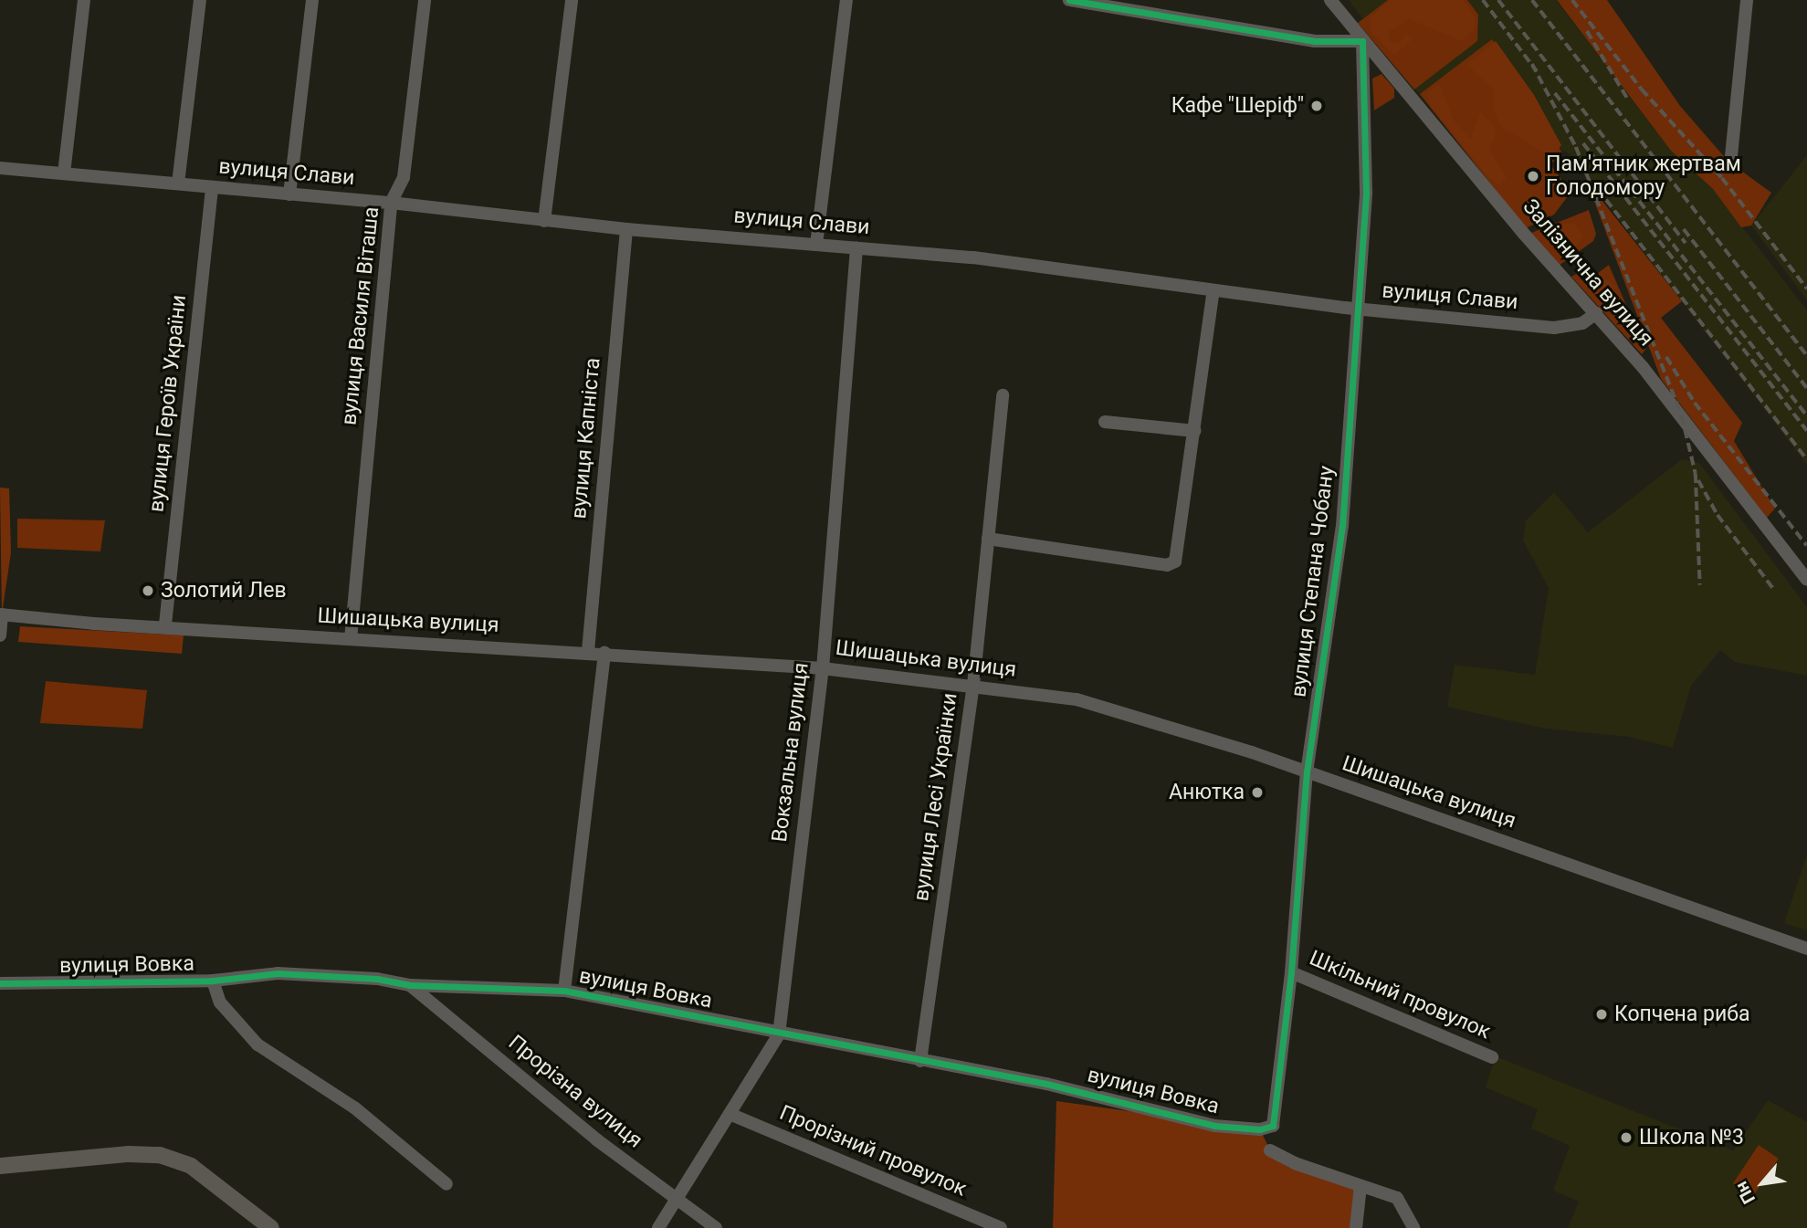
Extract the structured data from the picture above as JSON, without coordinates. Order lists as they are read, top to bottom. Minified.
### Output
{"streets":{"street":["вулиця Слави","Залізнична вулиця","вулиця Василя Віташа","вулиця Героїв України","вулиця Капніста","вулиця Степана Чобану","Шишацька вулиця","Вокзальна вулиця","вулиця Лесі Українки","вулиця Вовка","Шкільний провулок","Прорізна вулиця","Прорізний провулок"]},"crossings":[["вулиця Слави","Залізнична вулиця"],["вулиця Слави","вулиця Василя Віташа"],["вулиця Слави","вулиця Героїв України"],["вулиця Слави","вулиця Капніста"],["вулиця Слави","вулиця Степана Чобану"],["вулиця Слави","Вокзальна вулиця"],["Залізнична вулиця","вулиця Степана Чобану"],["вулиця Василя Віташа","Шишацька вулиця"],["вулиця Героїв України","Шишацька вулиця"],["вулиця Капніста","Шишацька вулиця"],["вулиця Степана Чобану","Шишацька вулиця"],["вулиця Степана Чобану","вулиця Вовка"],["вулиця Степана Чобану","Шкільний провулок"],["Шишацька вулиця","Вокзальна вулиця"],["Шишацька вулиця","вулиця Лесі Українки"],["Вокзальна вулиця","вулиця Вовка"],["Вокзальна вулиця","Прорізна вулиця"],["Вокзальна вулиця","Прорізний провулок"],["вулиця Лесі Українки","вулиця Вовка"],["вулиця Вовка","Прорізна вулиця"]],"places":["Кафе \"Шеріф\"","Пам'ятник жертвам Голодомору","Золотий Лев","Анютка","Копчена риба","Школа №3"],"north":"bottom left"}
